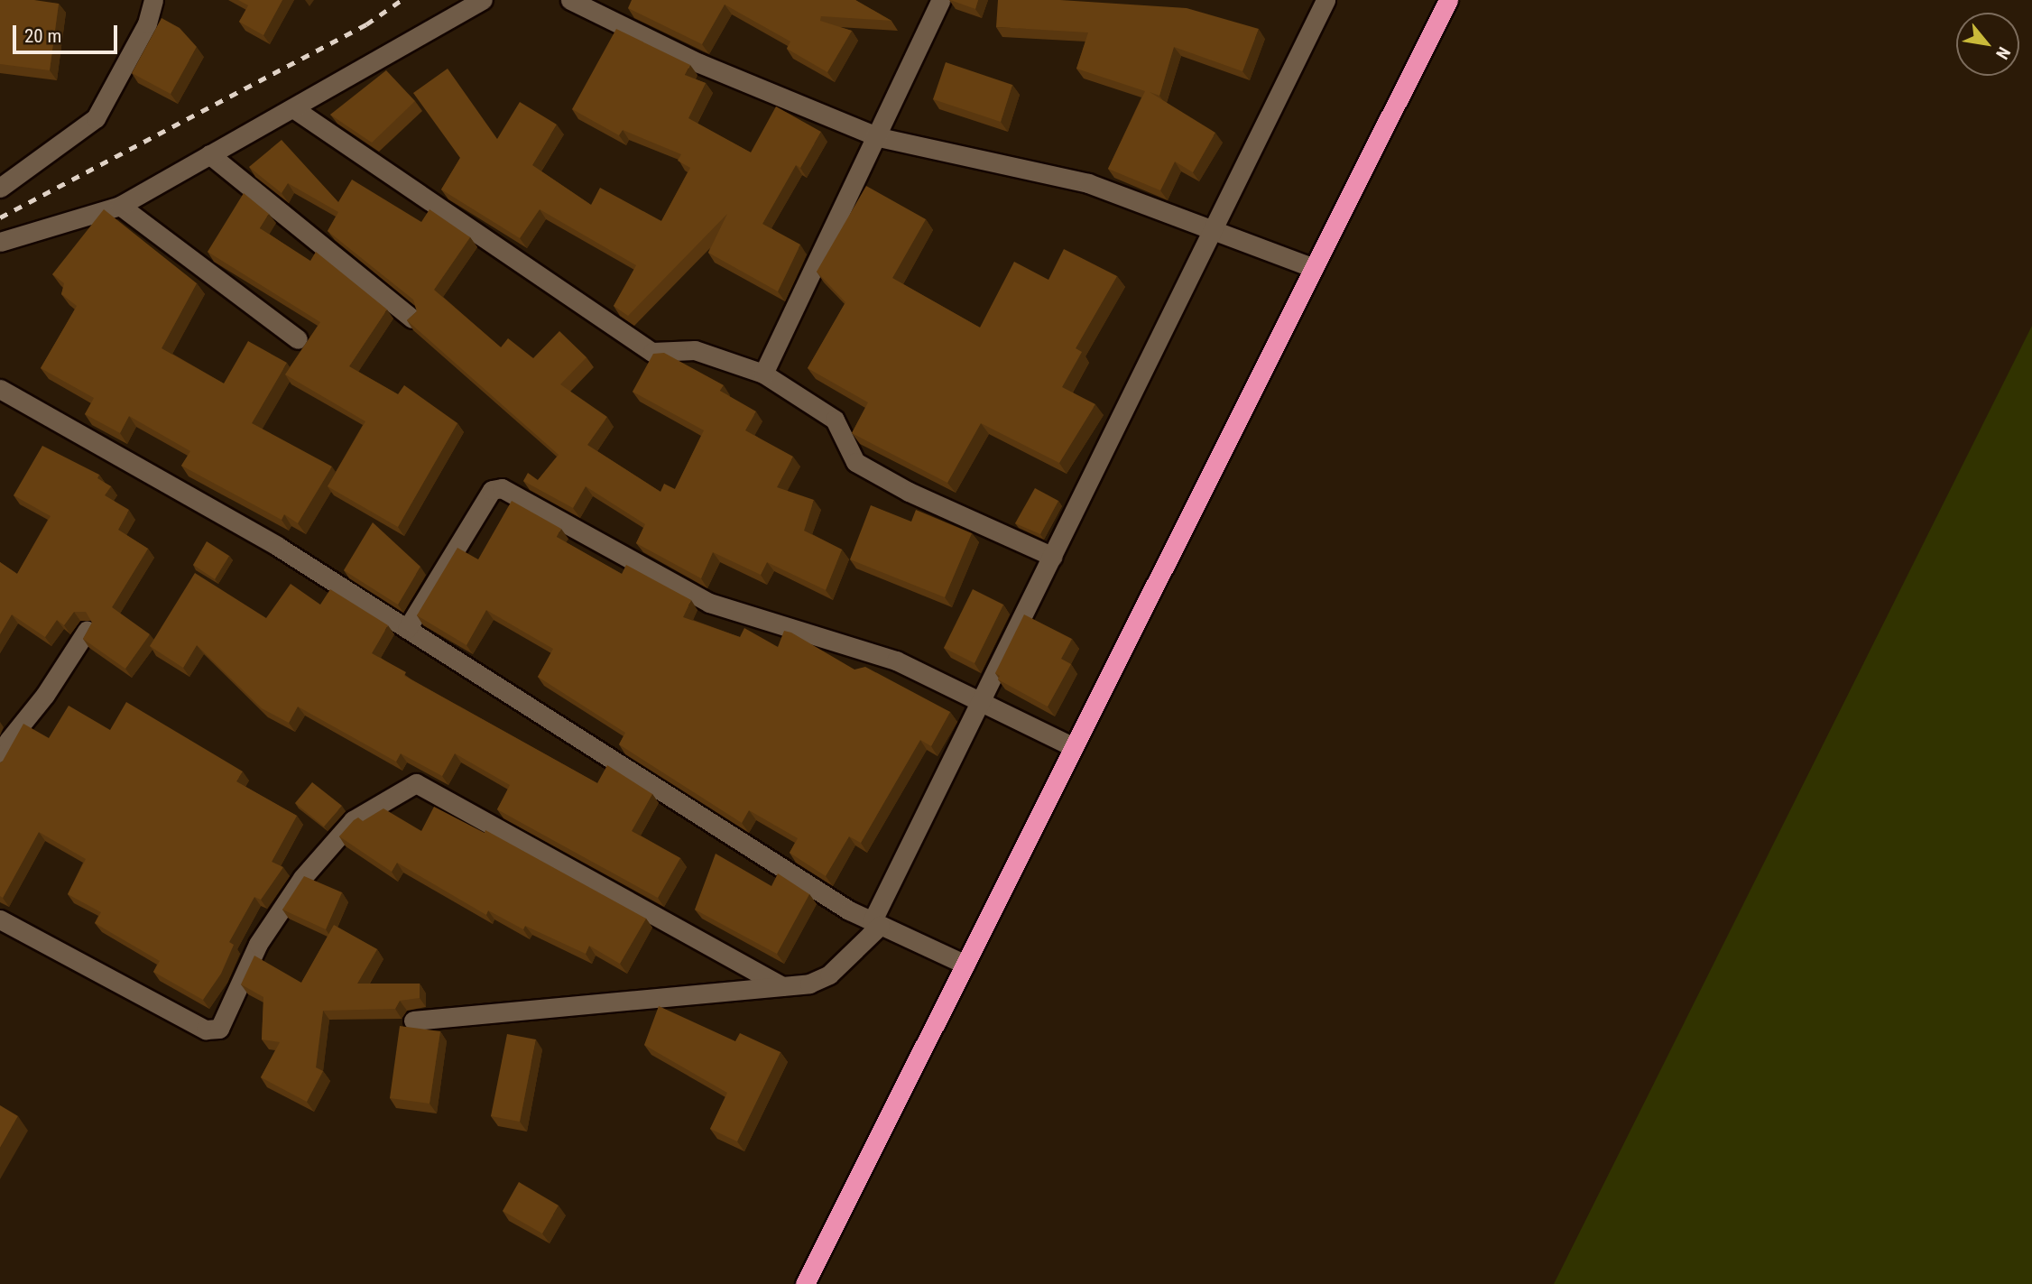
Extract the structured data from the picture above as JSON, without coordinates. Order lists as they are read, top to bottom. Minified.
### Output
{"scale_bar":"20 m","north":"bottom right"}
